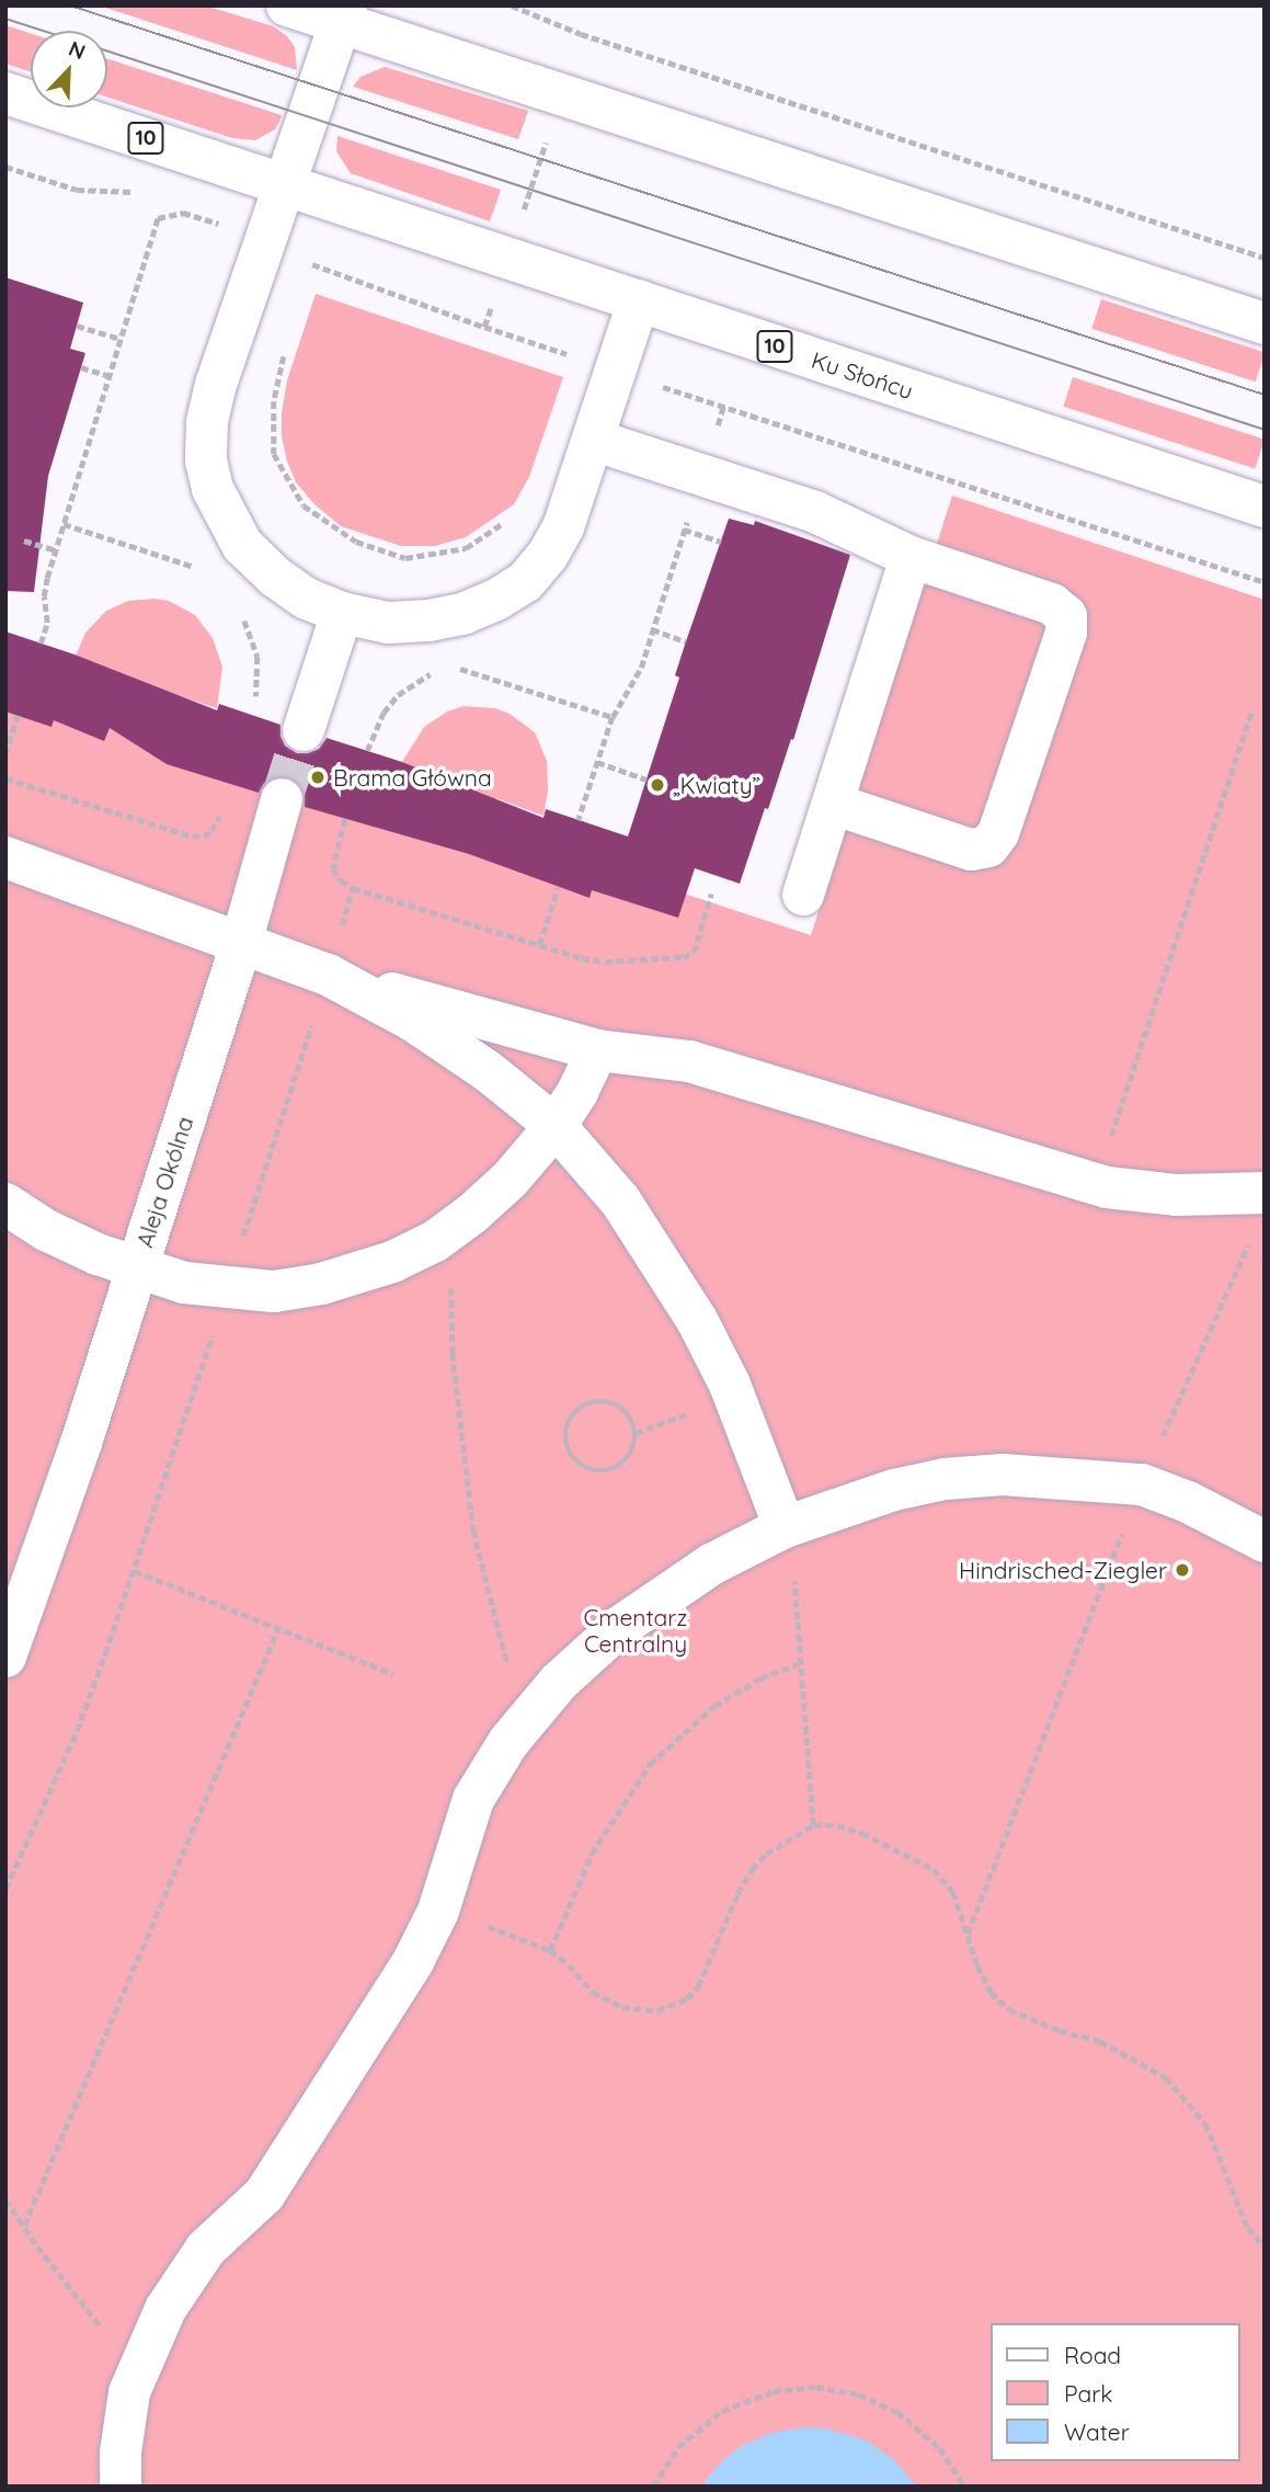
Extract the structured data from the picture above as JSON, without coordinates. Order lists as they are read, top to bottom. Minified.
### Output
{"streets":{"street":["10","Ku Słońcu","Aleja Okólna"]},"parks":["Cmentarz Centralny"],"places":["Brama Główna","„Kwiaty”","Hindrisched-Ziegler"],"legend":["Road","Park","Water"],"north":"top right"}
